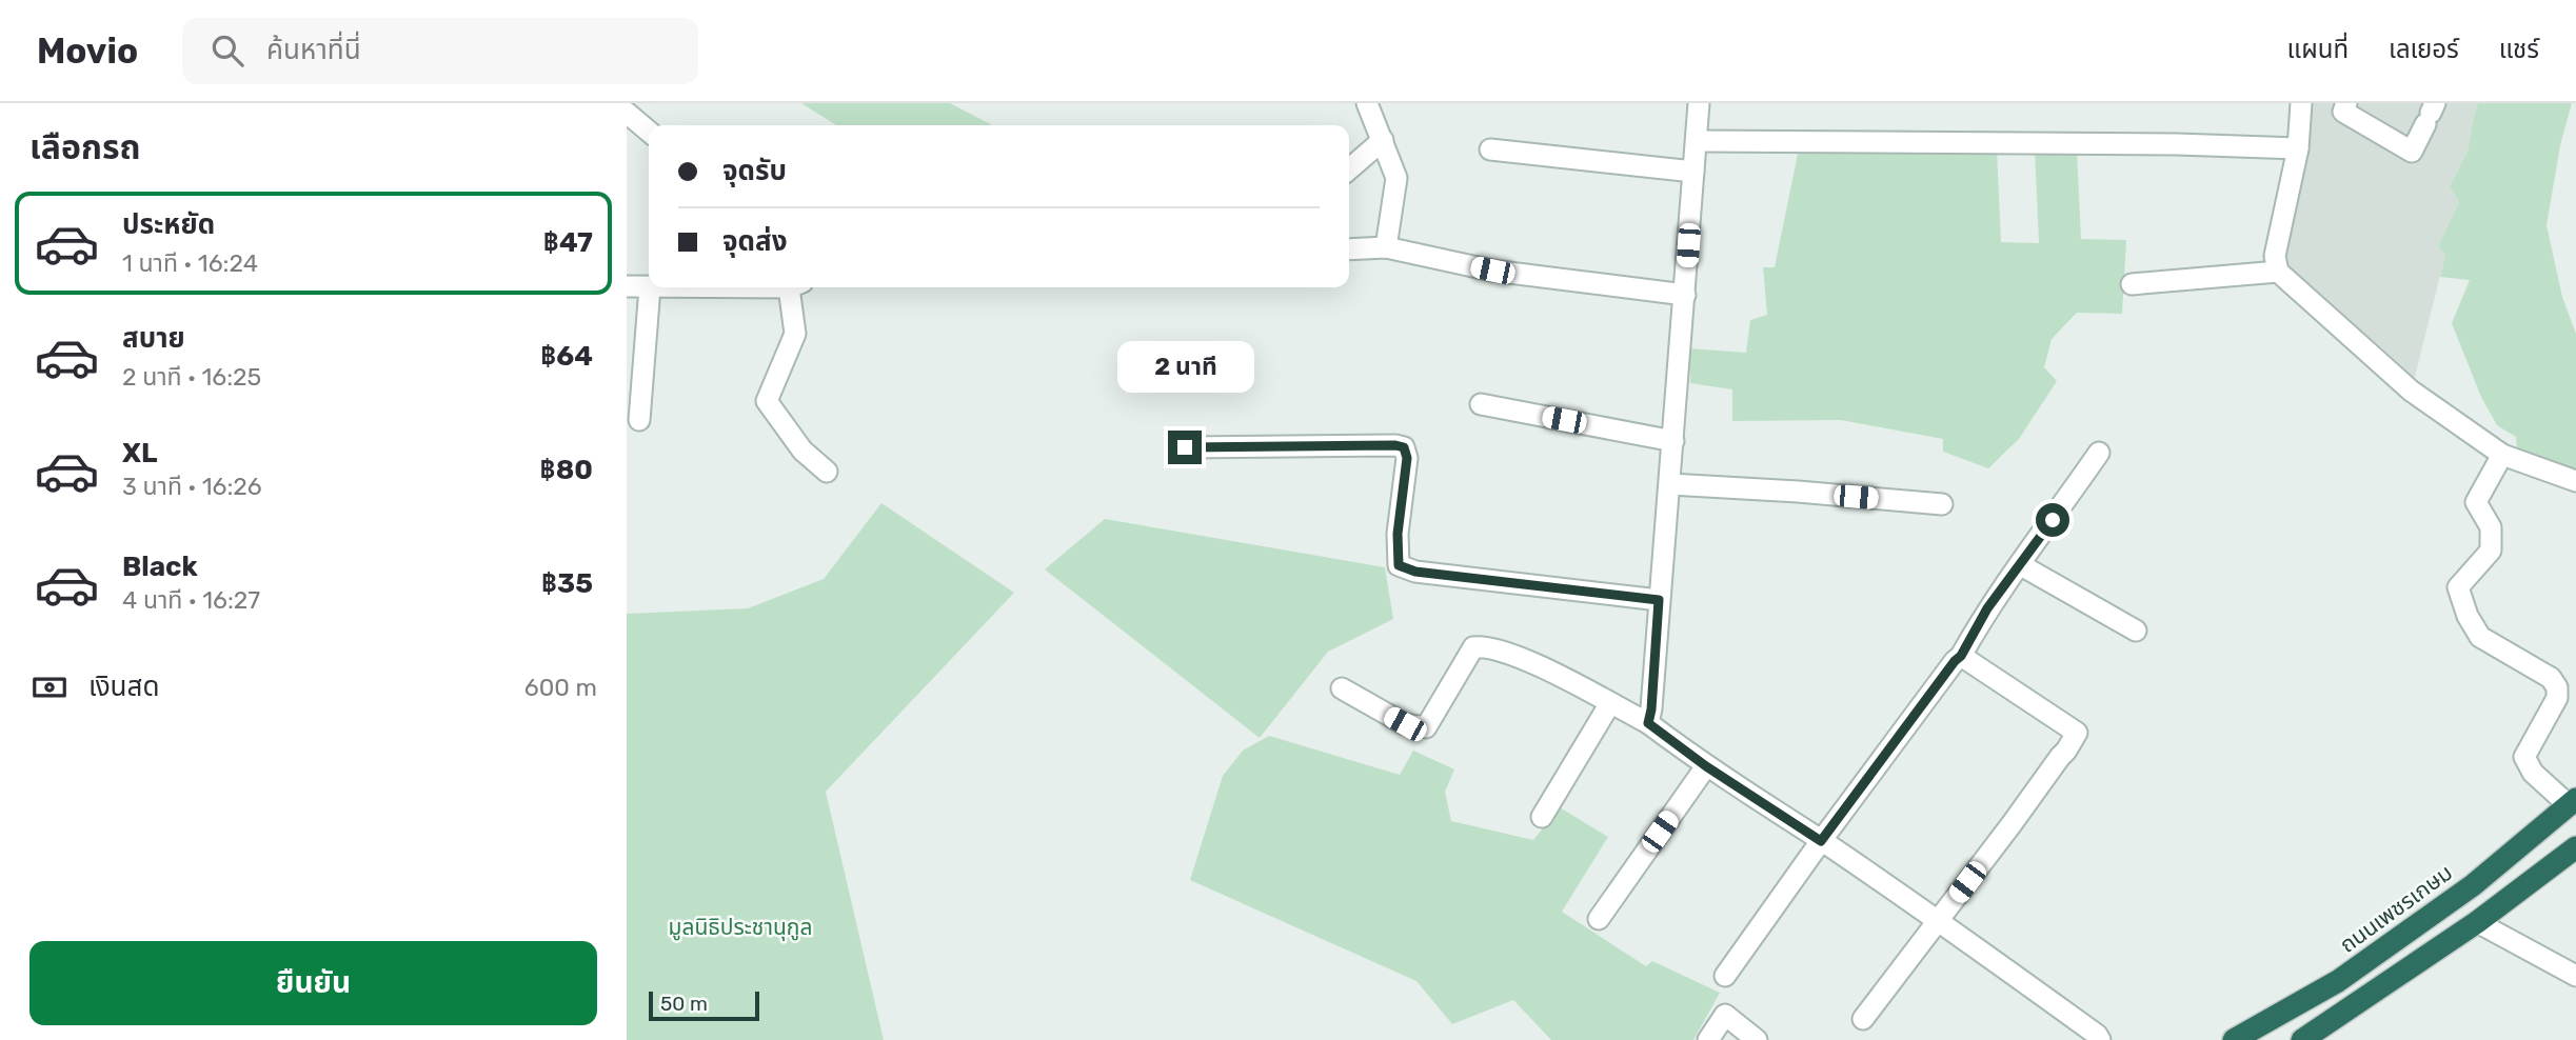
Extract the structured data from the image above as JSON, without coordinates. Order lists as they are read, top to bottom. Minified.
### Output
{"streets":{"highway":["ถนนเพชรเกษม"]},"parks":["มูลนิธิประชานุกูล"],"scale_bar":"50 m","page":{"header":"Movio","search":"ค้นหาที่นี่","nav":["แผนที่","เลเยอร์","แชร์"],"heading":"เลือกรถ","banner":["จุดรับ","จุดส่ง"],"list":[{"name":"ประหยัด","note":"1 นาที · 16:24","value":"฿47"},{"name":"สบาย","note":"2 นาที · 16:25","value":"฿64"},{"name":"XL","note":"3 นาที · 16:26","value":"฿80"},{"name":"Black","note":"4 นาที · 16:27","value":"฿35"}],"bubble":"2 นาที","pay":["เงินสด","600 m"],"buttons":"ยืนยัน","scale":"50 m"}}
